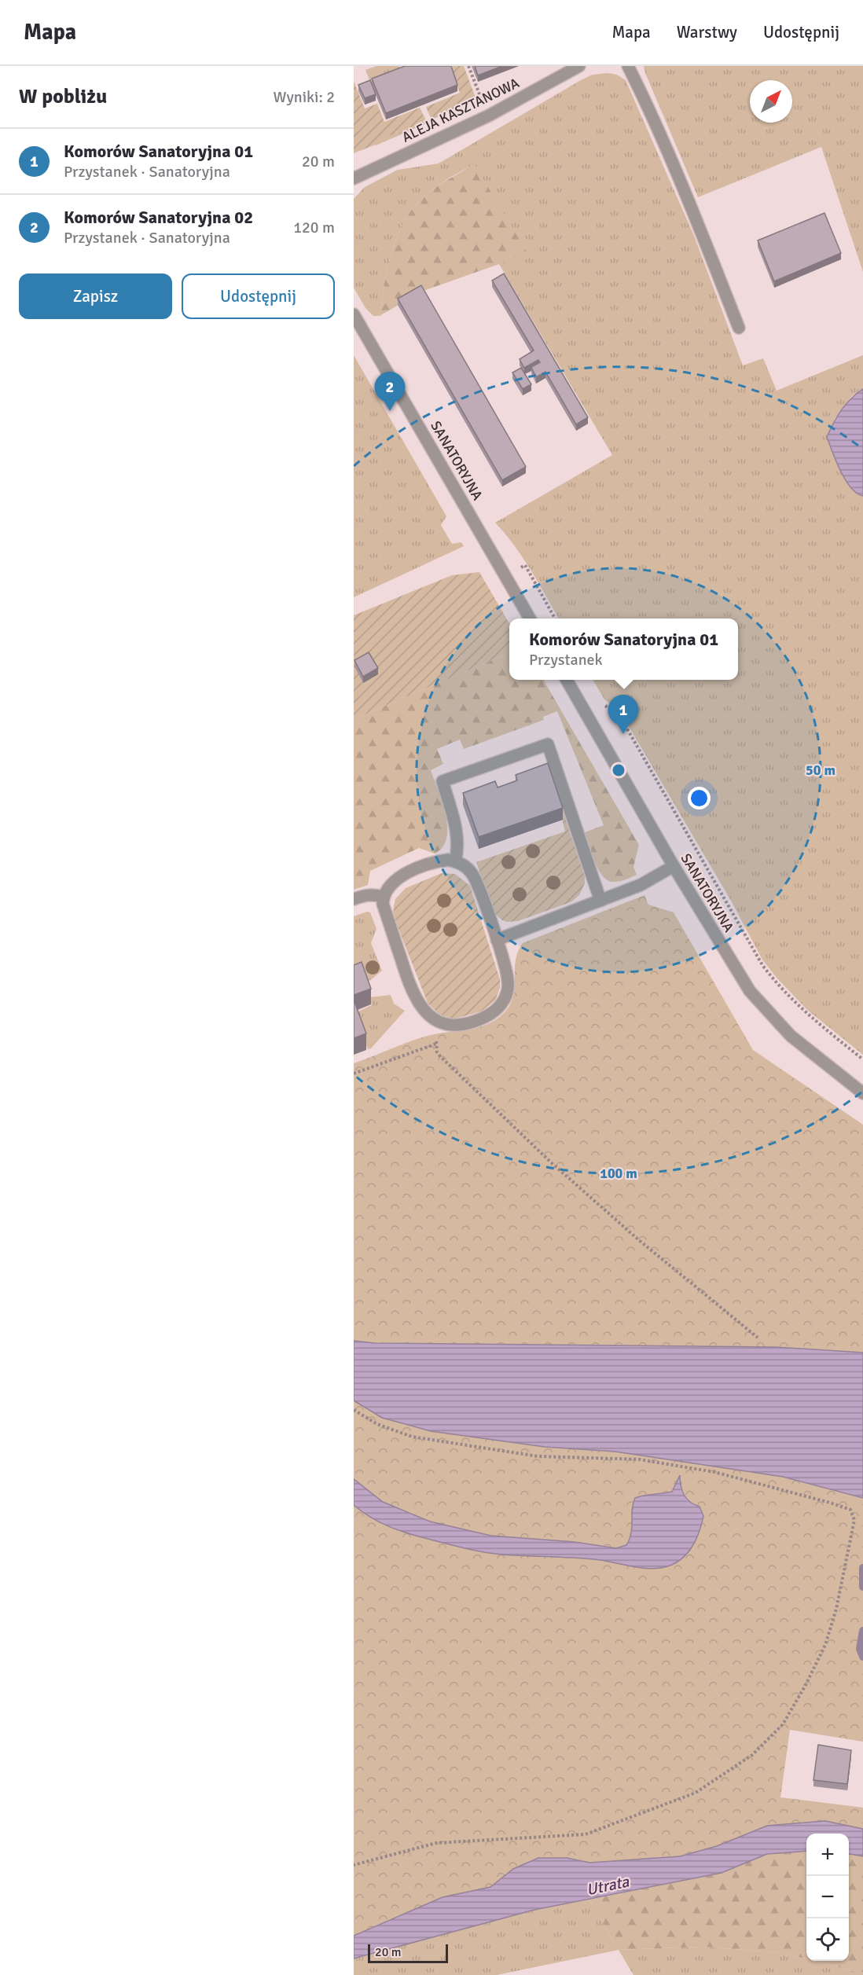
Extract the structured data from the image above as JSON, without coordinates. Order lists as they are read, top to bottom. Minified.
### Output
{"streets":{"street":["ALEJA KASZTANOWA","SANATORYJNA"]},"water":["Utrata"],"scale_bar":"20 m","north":"top right","page":{"header":"Mapa","nav":["Mapa","Warstwy","Udostępnij"],"heading":["W pobliżu","Wyniki: 2"],"list":[{"mark":"1","name":"Komorów Sanatoryjna 01","note":"Przystanek · Sanatoryjna","value":"20 m"},{"mark":"2","name":"Komorów Sanatoryjna 02","note":"Przystanek · Sanatoryjna","value":"120 m"}],"buttons":["Zapisz","Udostępnij"],"pins":["2","1"],"popup":["Komorów Sanatoryjna 01","Przystanek"],"map_buttons":["+","−"],"scale":"20 m"},"rings":["50 m","100 m"]}
